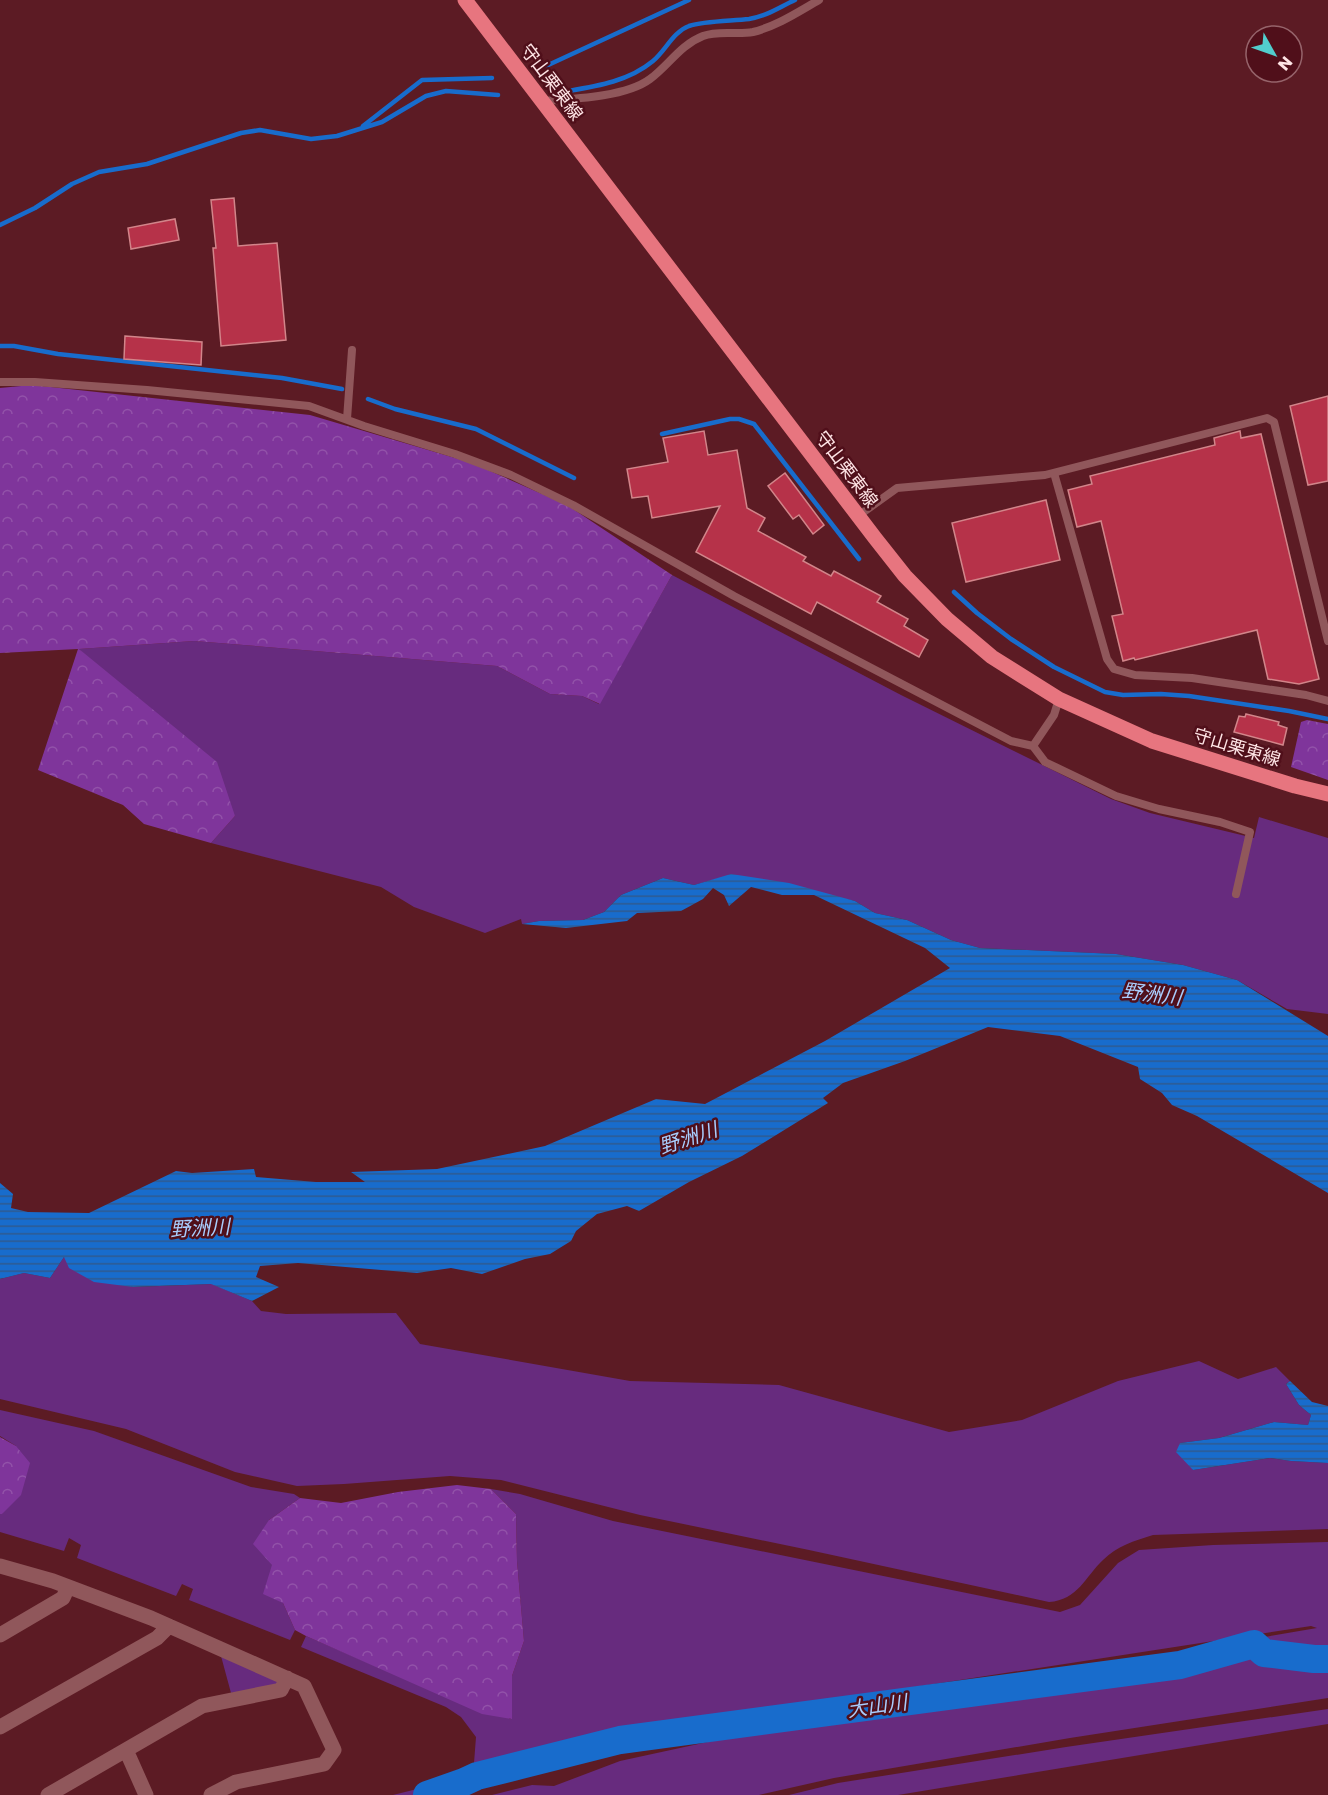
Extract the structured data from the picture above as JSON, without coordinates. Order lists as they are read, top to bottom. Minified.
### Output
{"streets":{"main road":["守山栗東線"]},"water":["野洲川","大山川"],"north":"bottom right"}
